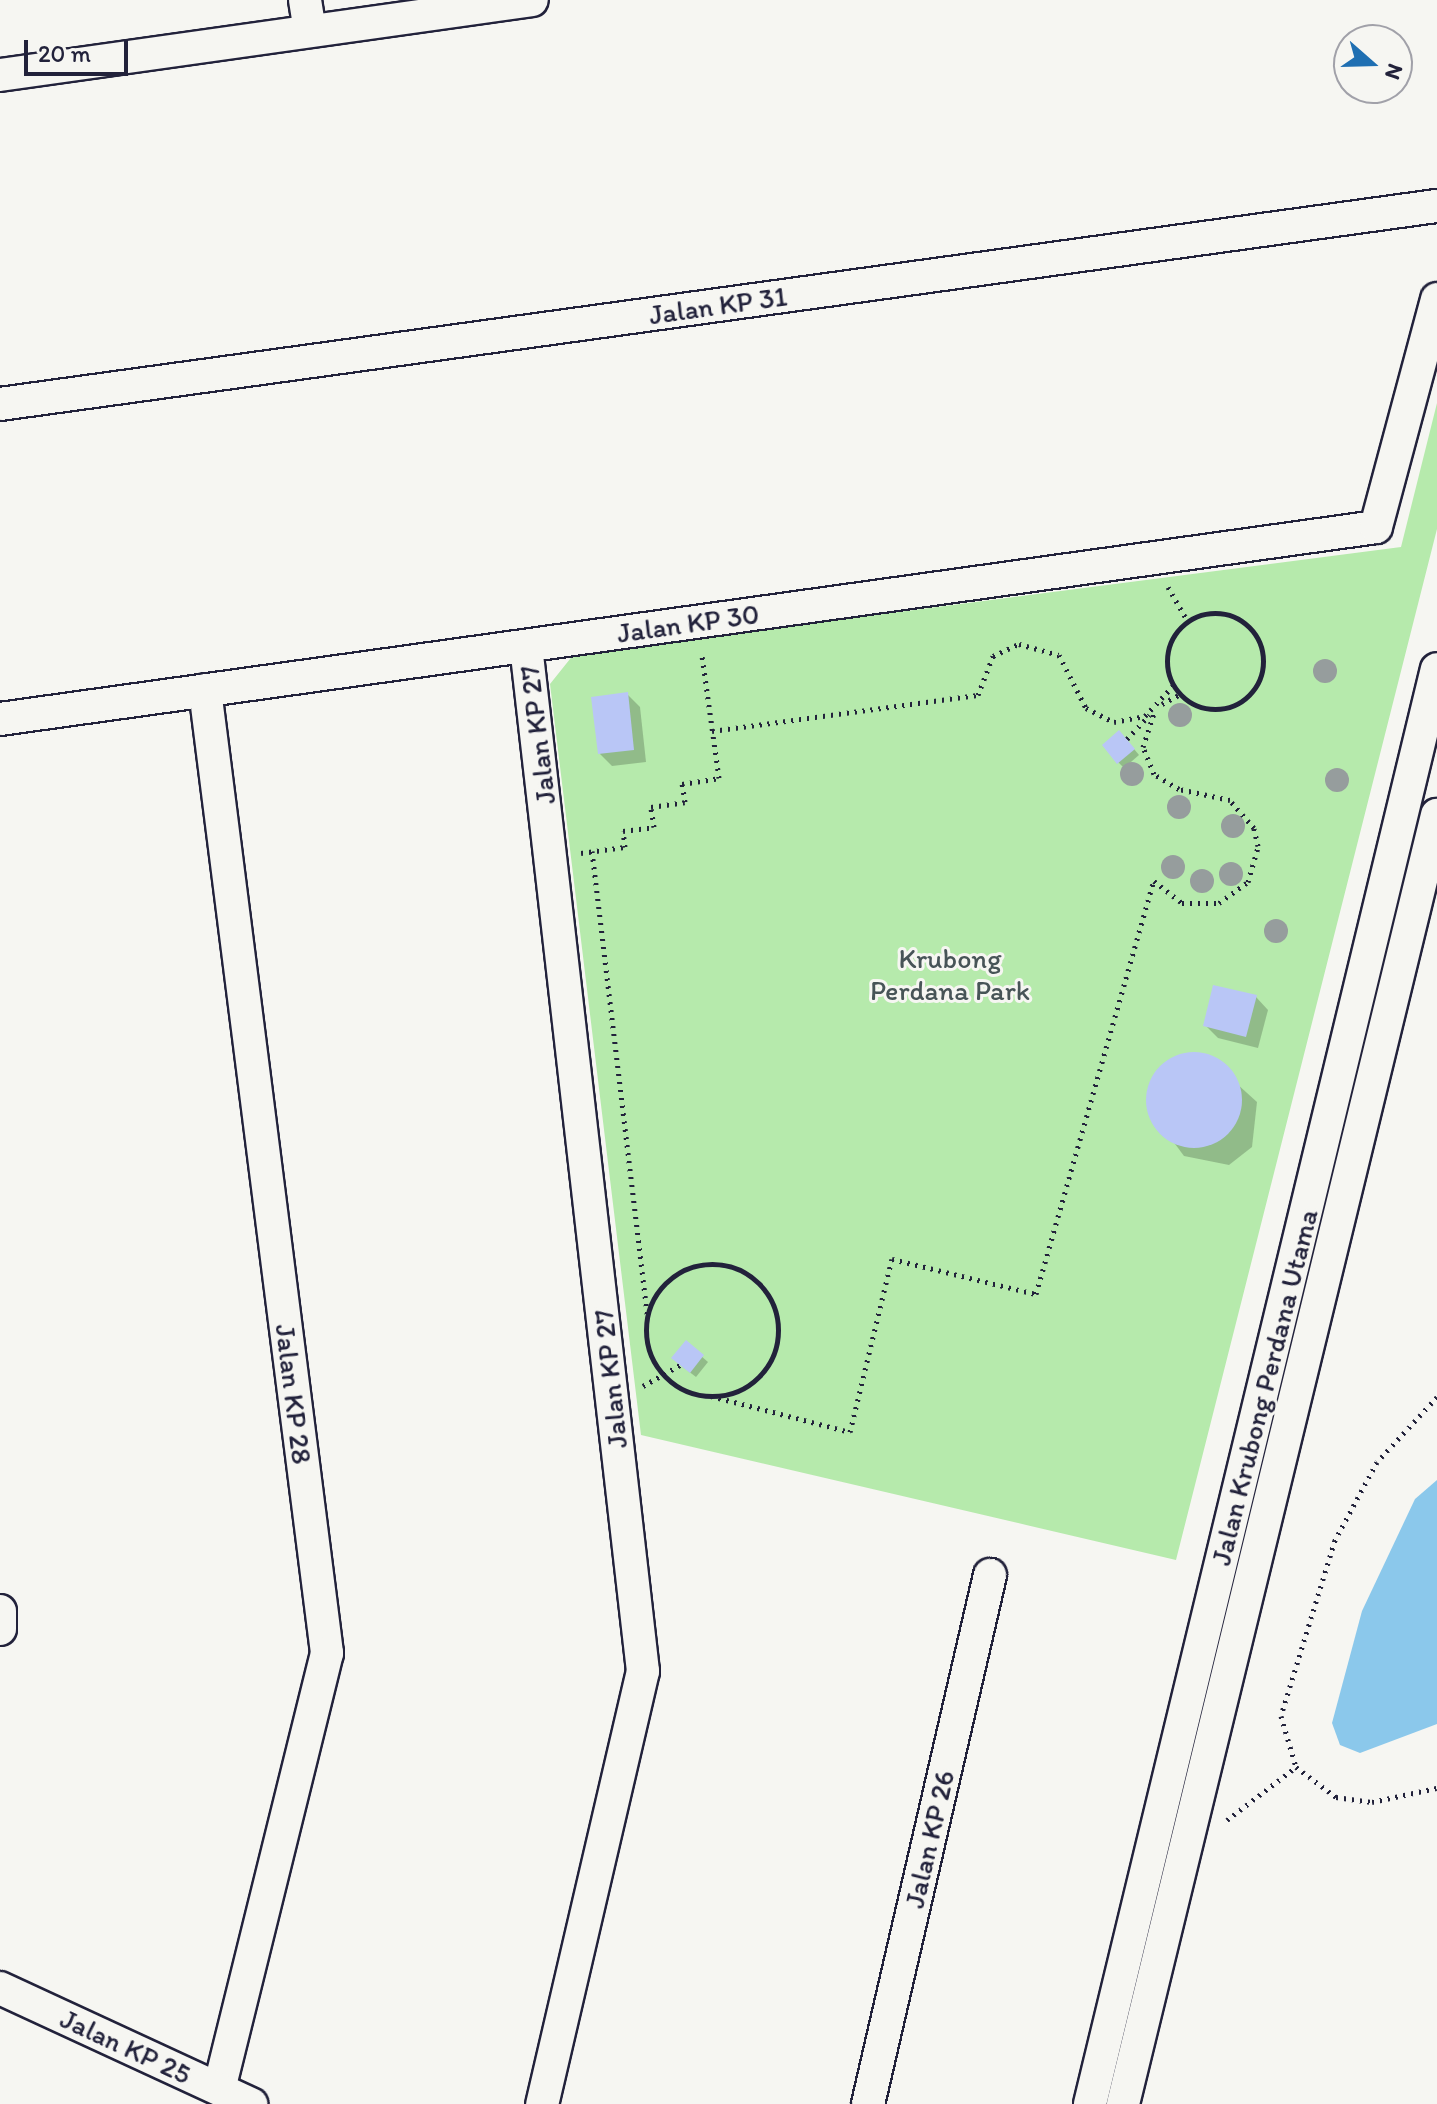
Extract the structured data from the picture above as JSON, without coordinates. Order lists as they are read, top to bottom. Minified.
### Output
{"streets":{"street":["Jalan KP 31","Jalan KP 30","Jalan KP 27","Jalan Krubong Perdana Utama","Jalan KP 28","Jalan KP 26","Jalan KP 25"]},"crossings":[["Jalan KP 30","Jalan KP 27"],["Jalan KP 30","Jalan KP 28"],["Jalan KP 28","Jalan KP 25"]],"parks":["Krubong Perdana Park"],"scale_bar":"20 m","north":"right"}
